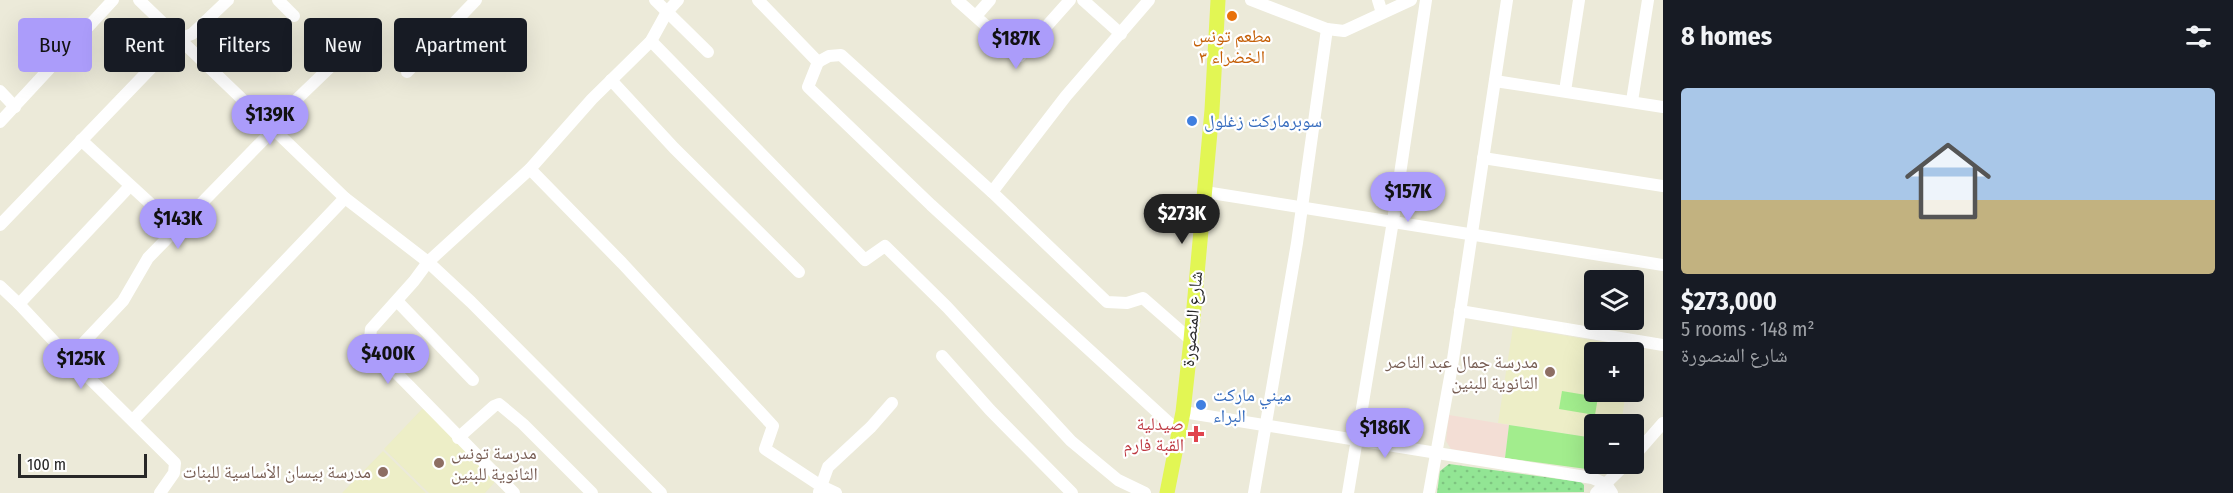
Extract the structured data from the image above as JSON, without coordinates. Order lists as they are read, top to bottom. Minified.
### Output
{"streets":{"main road":["شارع المنصورة"]},"places":{"other":["مطعم تونس الخضراء ٣","سوبرماركت زغلول","مدرسة جمال عبد الناصر الثانوية للبنين","ميني ماركت البراء","مدرسة تونس الثانوية للبنين","مدرسة بيسان الأساسية للبنات"],"health":["صيدلية القبة فارم"]},"scale_bar":"100 m","page":{"heading":"8 homes","chip":["Buy","Rent","Filters","New","Apartment"],"price":["$187K","$139K","$157K","$273K","$143K","$400K","$125K","$186K"],"list":[{"name":"$273,000","note":"5 rooms · 148 m² · شارع المنصورة"}],"map_buttons":["+","−"],"scale":"100 m"}}
